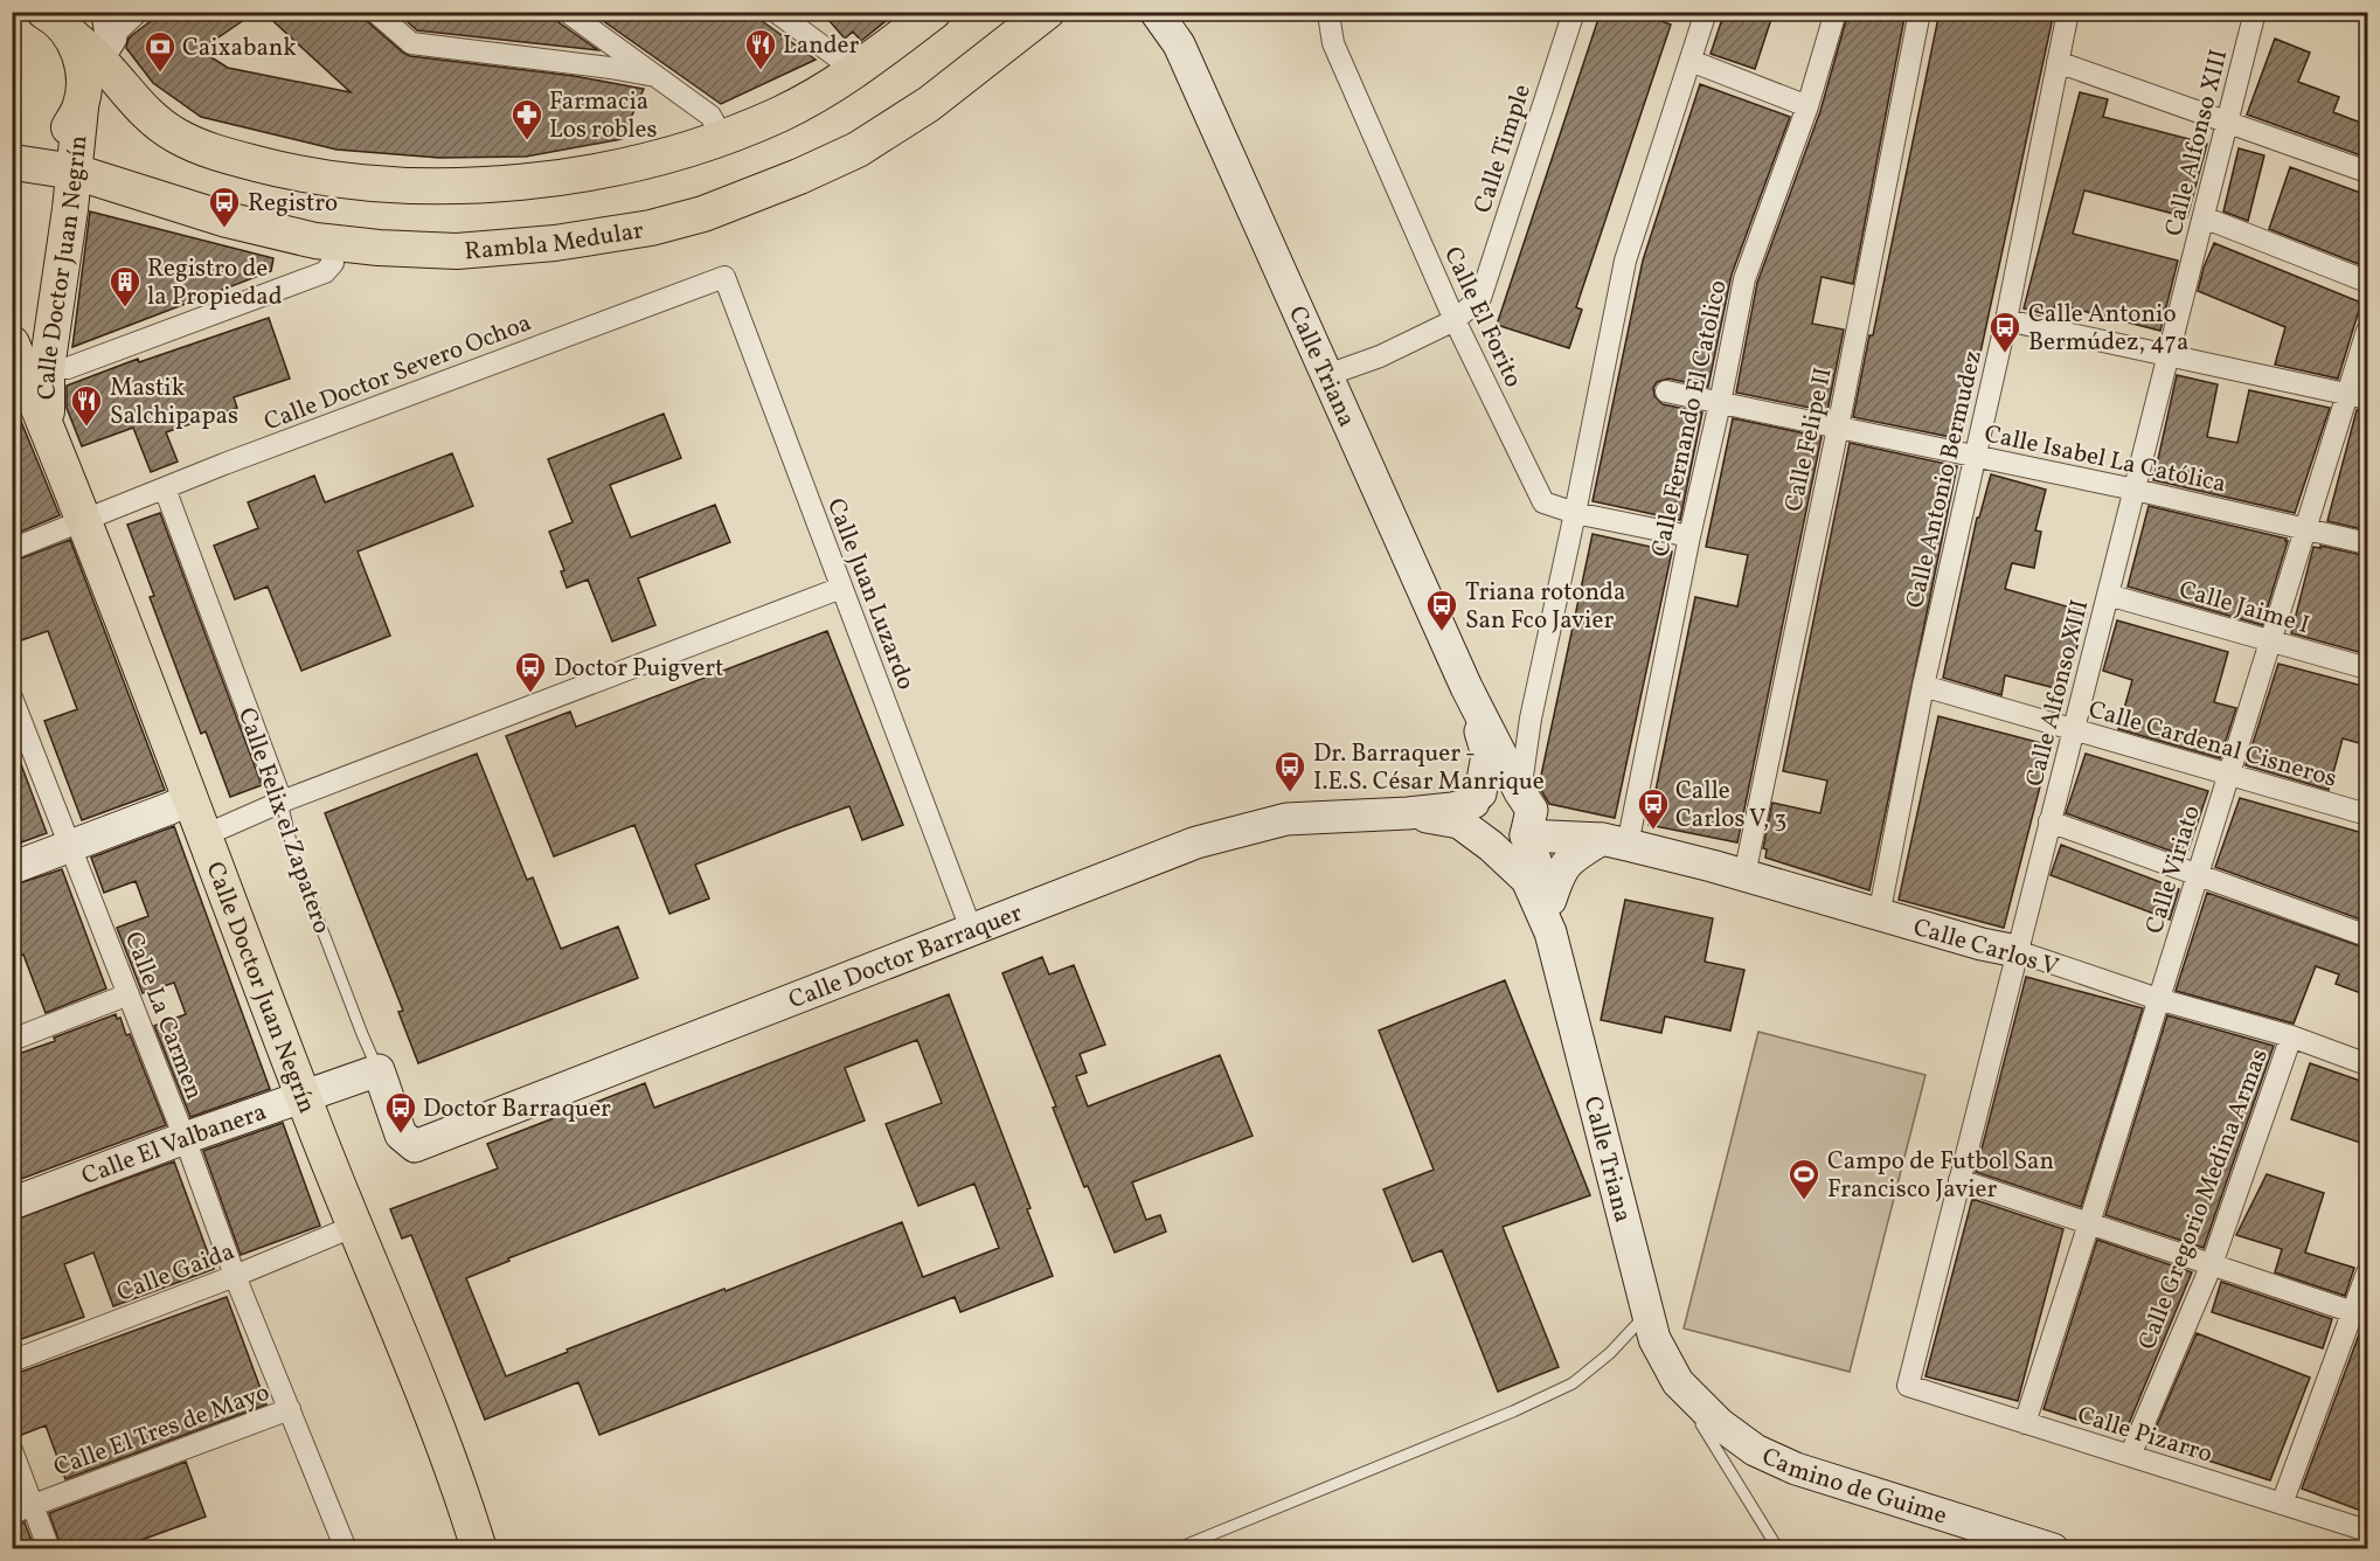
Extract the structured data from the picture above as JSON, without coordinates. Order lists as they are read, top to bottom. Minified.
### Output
{"streets":{"main road":["Rambla Medular","Calle Doctor Juan Negrín"],"street":["Calle Alfonso XIII","Calle Timple","Calle El Forito","Calle Triana","Calle Doctor Severo Ochoa","Calle Fernando El Catolico","Calle Felipe II","Calle Isabel La Católica","Calle Antonio Bermudez","Calle Juan Luzardo","Calle Jaime I","Calle Cardenal Cisneros","Calle Felix el Zapatero","Calle Viriato","Calle Carlos V","Calle Doctor Barraquer","Calle La Carmen","Calle El Valbanera","Calle Gregorio Medina Armas","Calle Gaida","Calle El Tres de Mayo","Calle Pizarro","Camino de Guime"]},"crossings":[["Calle Alfonso XIII","Calle Isabel La Católica"],["Calle Alfonso XIII","Calle Jaime I"],["Calle Alfonso XIII","Calle Cardenal Cisneros"],["Calle Alfonso XIII","Calle Carlos V"],["Calle Alfonso XIII","Calle Pizarro"],["Calle Timple","Calle El Forito"],["Calle Timple","Calle Triana"],["Rambla Medular","Calle Doctor Juan Negrín"],["Calle Doctor Juan Negrín","Calle Doctor Severo Ochoa"],["Calle Doctor Juan Negrín","Calle El Valbanera"],["Calle Doctor Juan Negrín","Calle Gaida"],["Calle El Forito","Calle Fernando El Catolico"],["Calle Triana","Calle Carlos V"],["Calle Triana","Calle Doctor Barraquer"],["Calle Triana","Camino de Guime"],["Calle Doctor Severo Ochoa","Calle Juan Luzardo"],["Calle Doctor Severo Ochoa","Calle Felix el Zapatero"],["Calle Fernando El Catolico","Calle Isabel La Católica"],["Calle Fernando El Catolico","Calle Carlos V"],["Calle Felipe II","Calle Isabel La Católica"],["Calle Felipe II","Calle Carlos V"],["Calle Isabel La Católica","Calle Antonio Bermudez"],["Calle Isabel La Católica","Calle Viriato"],["Calle Antonio Bermudez","Calle Cardenal Cisneros"],["Calle Antonio Bermudez","Calle Carlos V"],["Calle Juan Luzardo","Calle Doctor Barraquer"],["Calle Jaime I","Calle Viriato"],["Calle Cardenal Cisneros","Calle Viriato"],["Calle Felix el Zapatero","Calle Doctor Barraquer"],["Calle Felix el Zapatero","Calle El Valbanera"],["Calle Viriato","Calle Carlos V"],["Calle Viriato","Calle Pizarro"],["Calle Carlos V","Calle Doctor Barraquer"],["Calle Carlos V","Calle Gregorio Medina Armas"],["Calle La Carmen","Calle El Valbanera"],["Calle La Carmen","Calle Gaida"],["Calle La Carmen","Calle El Tres de Mayo"],["Calle Gregorio Medina Armas","Calle Pizarro"]],"places":{"restaurant":["Lander","Mastik Salchipapas"],"bank":["Caixabank"],"pharmacy":["Farmacia Los robles"],"bus stop":["Registro","Calle Antonio Bermúdez, 47a","Triana rotonda San Fco Javier","Doctor Puigvert","Dr. Barraquer - I.E.S. César Manrique","Calle Carlos V, 3","Doctor Barraquer"],"building":["Registro de la Propiedad"],"sports":["Campo de Futbol San Francisco Javier"]}}
